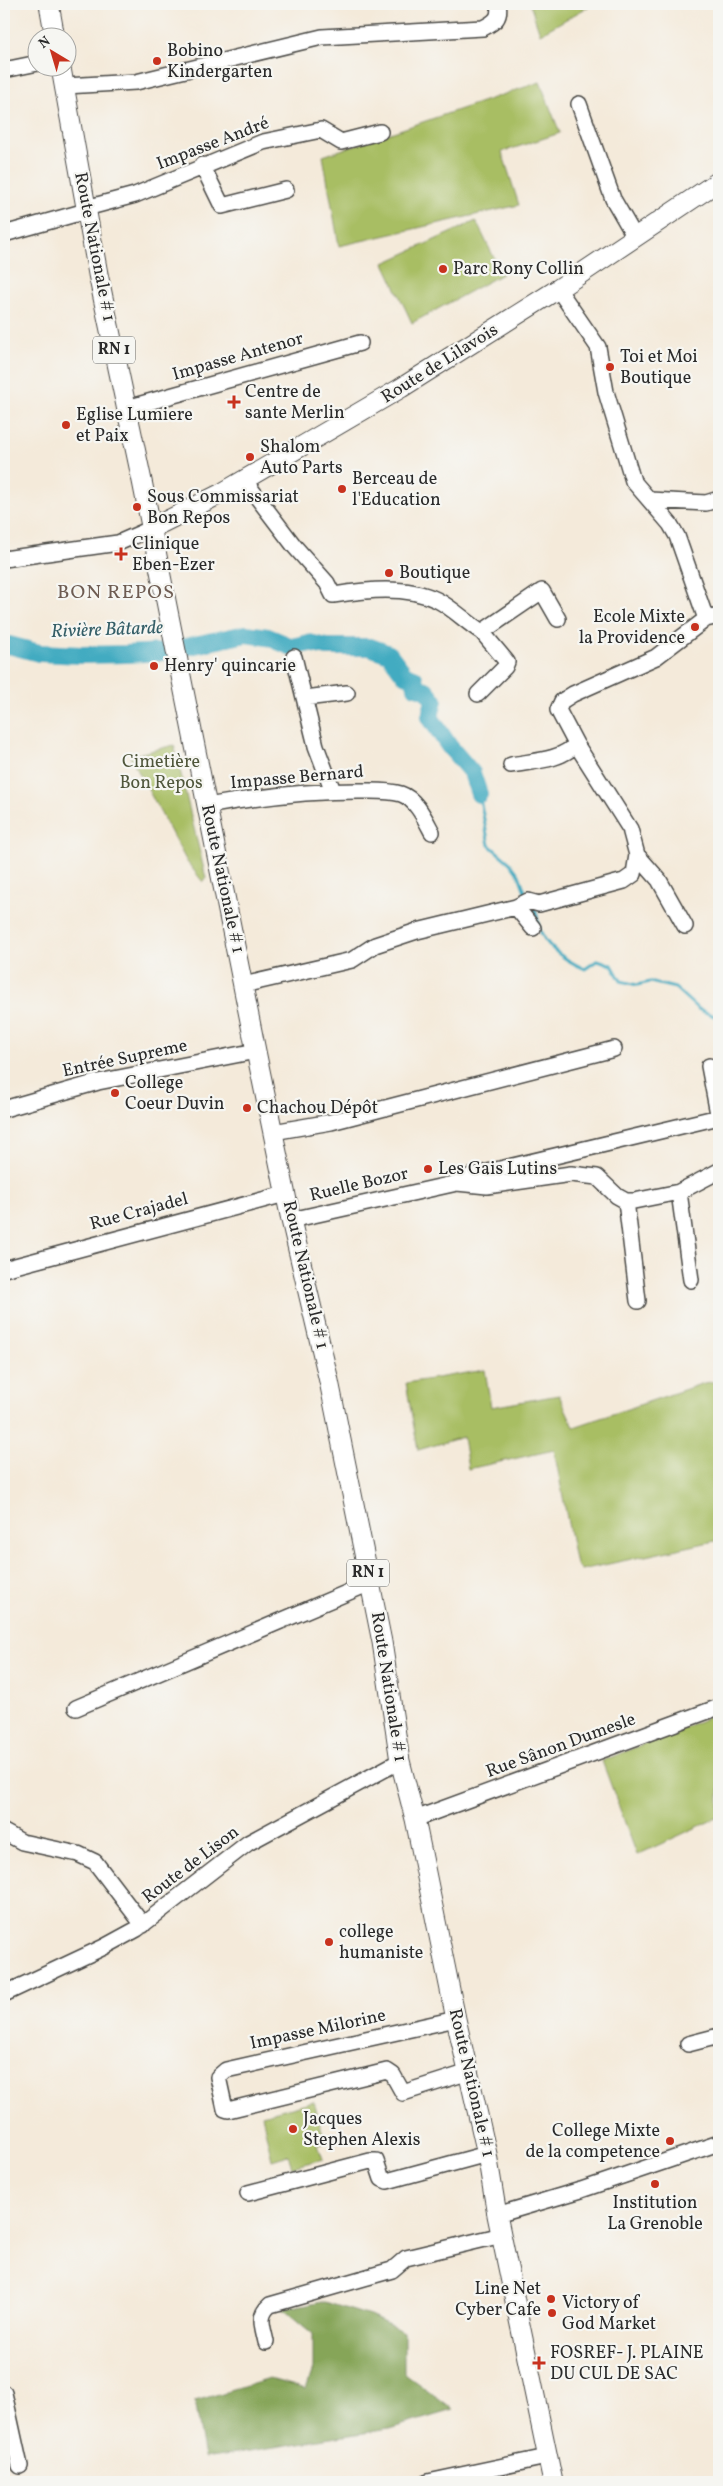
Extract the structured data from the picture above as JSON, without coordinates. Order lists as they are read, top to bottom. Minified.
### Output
{"streets":{"main road":["Route Nationale # 1","RN 1","Route de Lilavois"],"street":["Impasse André","Impasse Antenor","Impasse Bernard","Entrée Supreme","Ruelle Bozor","Rue Crajadel","Rue Sânon Dumesle","Route de Lison","Impasse Milorine"]},"crossings":[["Impasse André","Route Nationale # 1"],["Route Nationale # 1","Impasse Antenor"],["Route Nationale # 1","Route de Lilavois"],["Route Nationale # 1","Impasse Bernard"],["Route Nationale # 1","Entrée Supreme"],["Route Nationale # 1","Ruelle Bozor"],["Route Nationale # 1","Rue Crajadel"],["Route Nationale # 1","Rue Sânon Dumesle"],["Route Nationale # 1","Route de Lison"],["Route Nationale # 1","Impasse Milorine"]],"districts":["BON REPOS"],"water":["Rivière Bâtarde"],"parks":["Cimetière Bon Repos"],"places":{"other":["Bobino Kindergarten","Parc Rony Collin","Toi et Moi Boutique","Eglise Lumiere et Paix","Shalom Auto Parts","Berceau de l'Education","Sous Commissariat Bon Repos","Boutique","Ecole Mixte la Providence","Henry' quincarie","College Coeur Duvin","Chachou Dépôt","Les Gais Lutins","college humaniste","Jacques Stephen Alexis","College Mixte de la competence","Institution La Grenoble","Line Net Cyber Cafe","Victory of God Market"],"health":["Centre de sante Merlin","Clinique Eben-Ezer","FOSREF- J. PLAINE DU CUL DE SAC"]},"north":"top left"}
